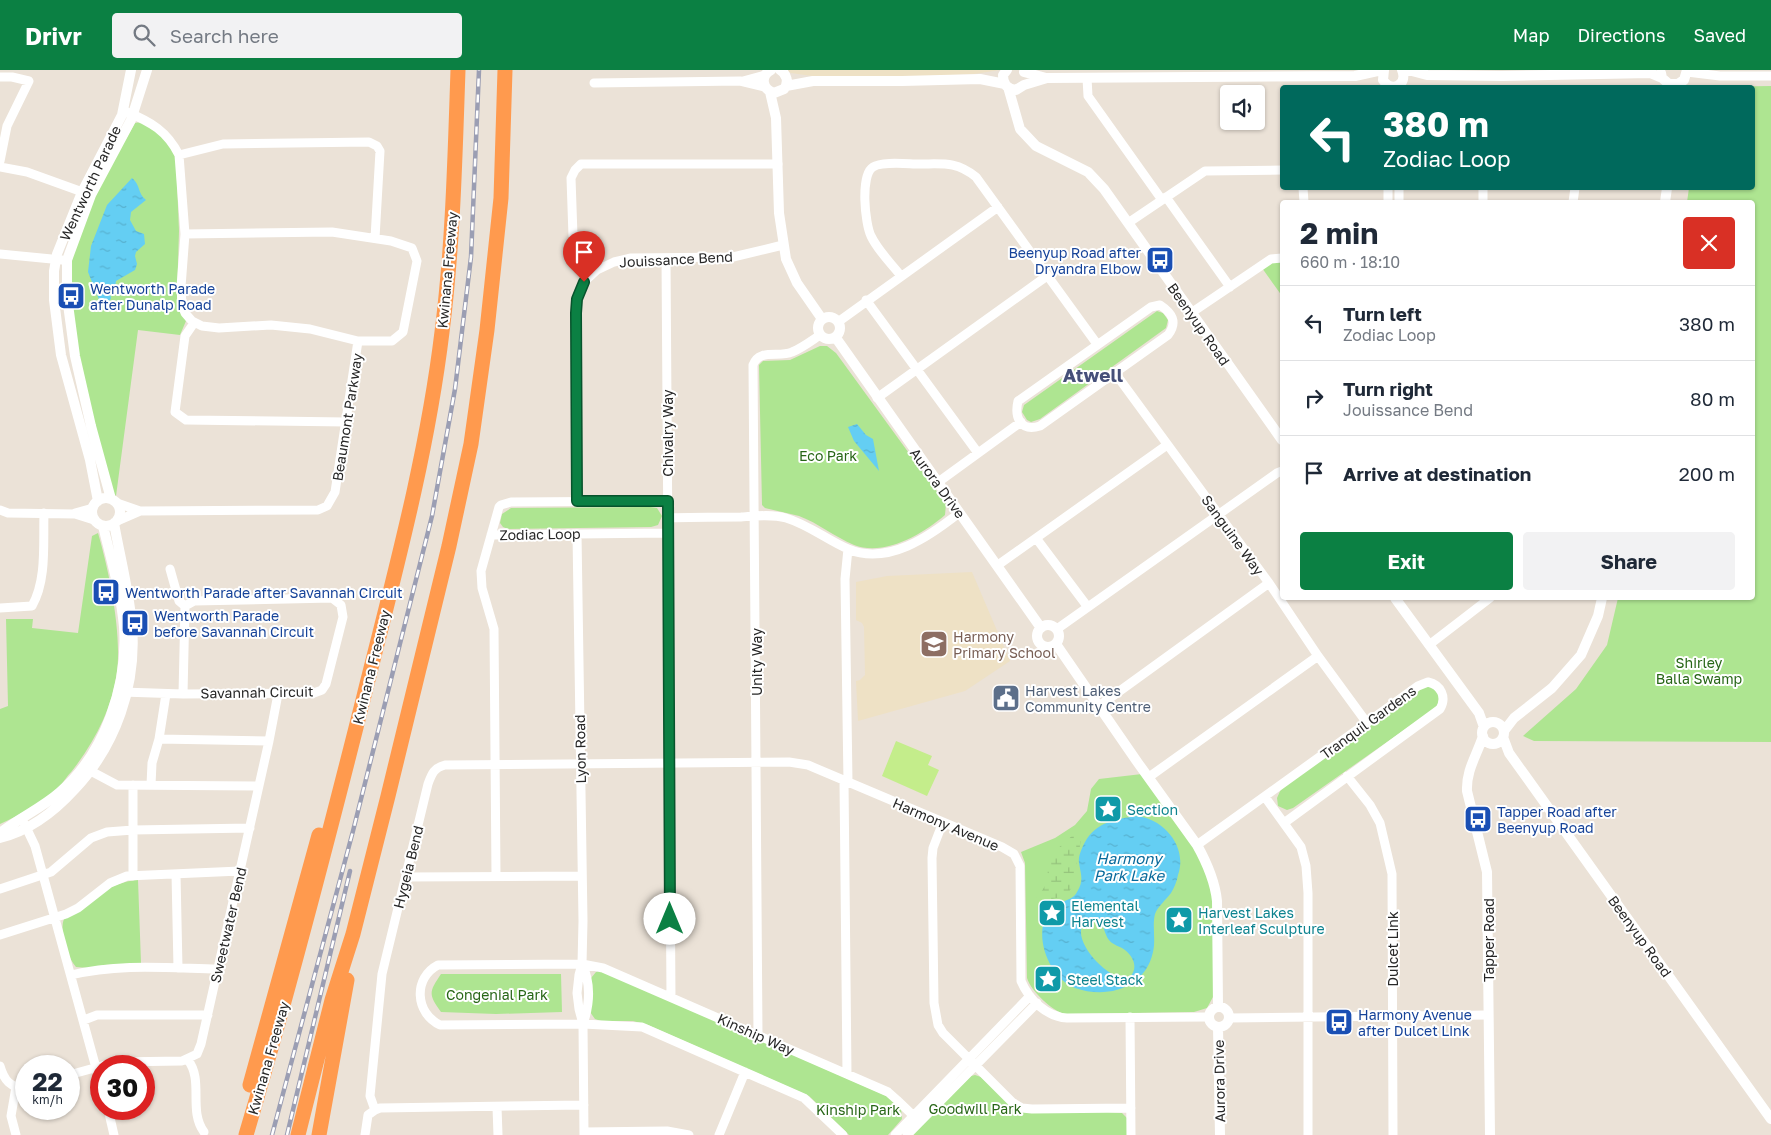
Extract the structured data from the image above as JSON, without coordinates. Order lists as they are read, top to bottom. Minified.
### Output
{"streets":{"highway":["Kwinana Freeway"],"street":["Wentworth Parade","Jouissance Bend","Beenyup Road","Beaumont Parkway","Chivalry Way","Aurora Drive","Zodiac Loop","Sanguine Way","Unity Way","Savannah Circuit","Tranquil Gardens","Lyon Road","Harmony Avenue","Hygeia Bend","Sweetwater Bend","Tapper Road","Dulcet Link","Kinship Way"]},"crossings":[["Wentworth Parade","Beaumont Parkway"],["Wentworth Parade","Savannah Circuit"],["Jouissance Bend","Chivalry Way"],["Jouissance Bend","Zodiac Loop"],["Beenyup Road","Tapper Road"],["Chivalry Way","Zodiac Loop"],["Chivalry Way","Harmony Avenue"],["Chivalry Way","Kinship Way"],["Aurora Drive","Unity Way"],["Zodiac Loop","Lyon Road"],["Sanguine Way","Tranquil Gardens"],["Unity Way","Harmony Avenue"],["Unity Way","Kinship Way"],["Savannah Circuit","Sweetwater Bend"],["Tranquil Gardens","Dulcet Link"],["Lyon Road","Harmony Avenue"],["Lyon Road","Hygeia Bend"],["Lyon Road","Kinship Way"],["Harmony Avenue","Hygeia Bend"]],"districts":["Atwell"],"water":["Harmony Park Lake"],"parks":["Eco Park","Shirley Balla Swamp","Congenial Park","Goodwill Park","Kinship Park"],"places":{"bus stop":["Beenyup Road after Dryandra Elbow","Wentworth Parade after Dunalp Road","Wentworth Parade after Savannah Circuit","Wentworth Parade before Savannah Circuit","Tapper Road after Beenyup Road","Harmony Avenue after Dulcet Link"],"school or university":["Harmony Primary School"],"public building":["Harvest Lakes Community Centre"],"place":["Section","Elemental Harvest","Harvest Lakes Interleaf Sculpture","Steel Stack"]},"page":{"header":"Drivr","search":"Search here","nav":["Map","Directions","Saved"],"turn":["380 m","Zodiac Loop"],"heading":["2 min","660 m · 18:10"],"list":[{"name":"Turn left","note":"Zodiac Loop","value":"380 m"},{"name":"Turn right","note":"Jouissance Bend","value":"80 m"},{"name":"Arrive at destination","value":"200 m"}],"buttons":["Exit","Share"],"speed":"22 km/h","limit":"30"}}
